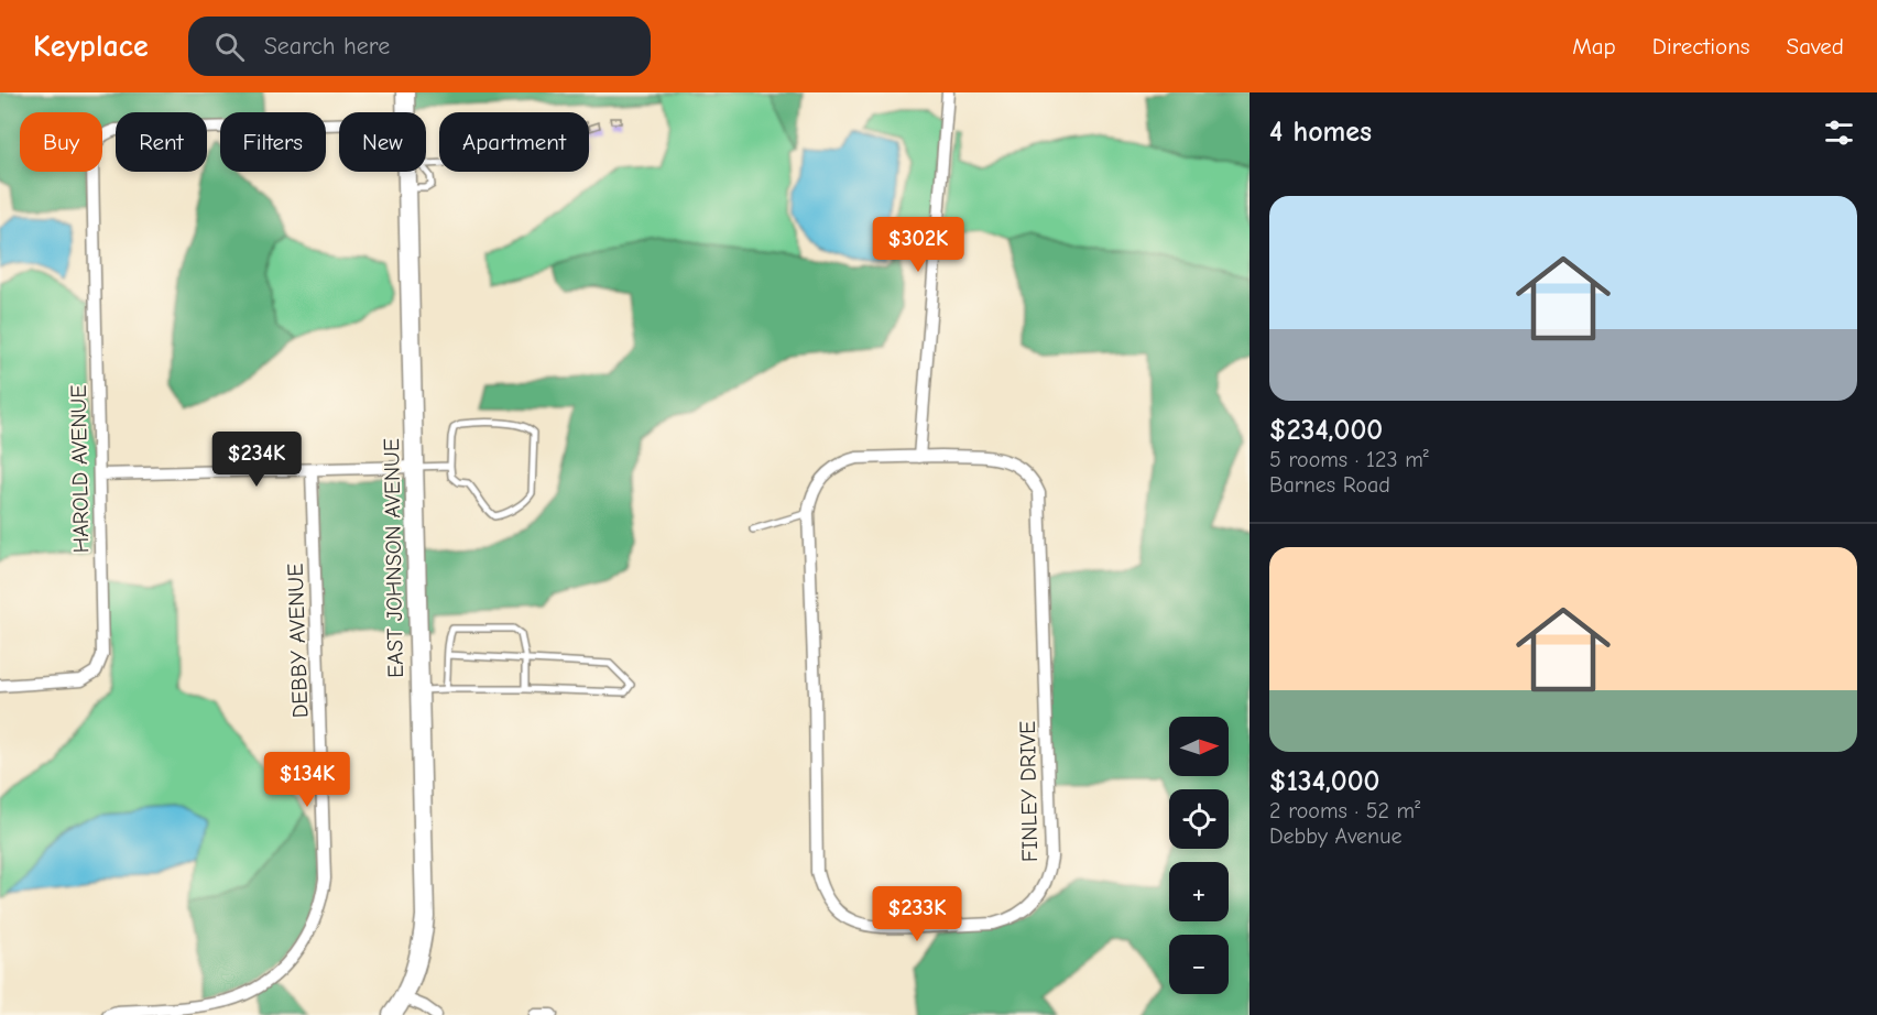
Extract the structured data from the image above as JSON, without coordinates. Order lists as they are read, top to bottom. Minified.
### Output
{"streets":{"main road":["EAST JOHNSON AVENUE"],"street":["HAROLD AVENUE","DEBBY AVENUE","FINLEY DRIVE"]},"north":"right","page":{"header":"Keyplace","search":"Search here","nav":["Map","Directions","Saved"],"heading":"4 homes","chip":["Buy","Rent","Filters","New","Apartment"],"list":[{"name":"$234,000","note":"5 rooms · 123 m² · Barnes Road"},{"name":"$134,000","note":"2 rooms · 52 m² · Debby Avenue"}],"price":["$302K","$234K","$134K","$233K"],"map_buttons":["+","−"]}}
